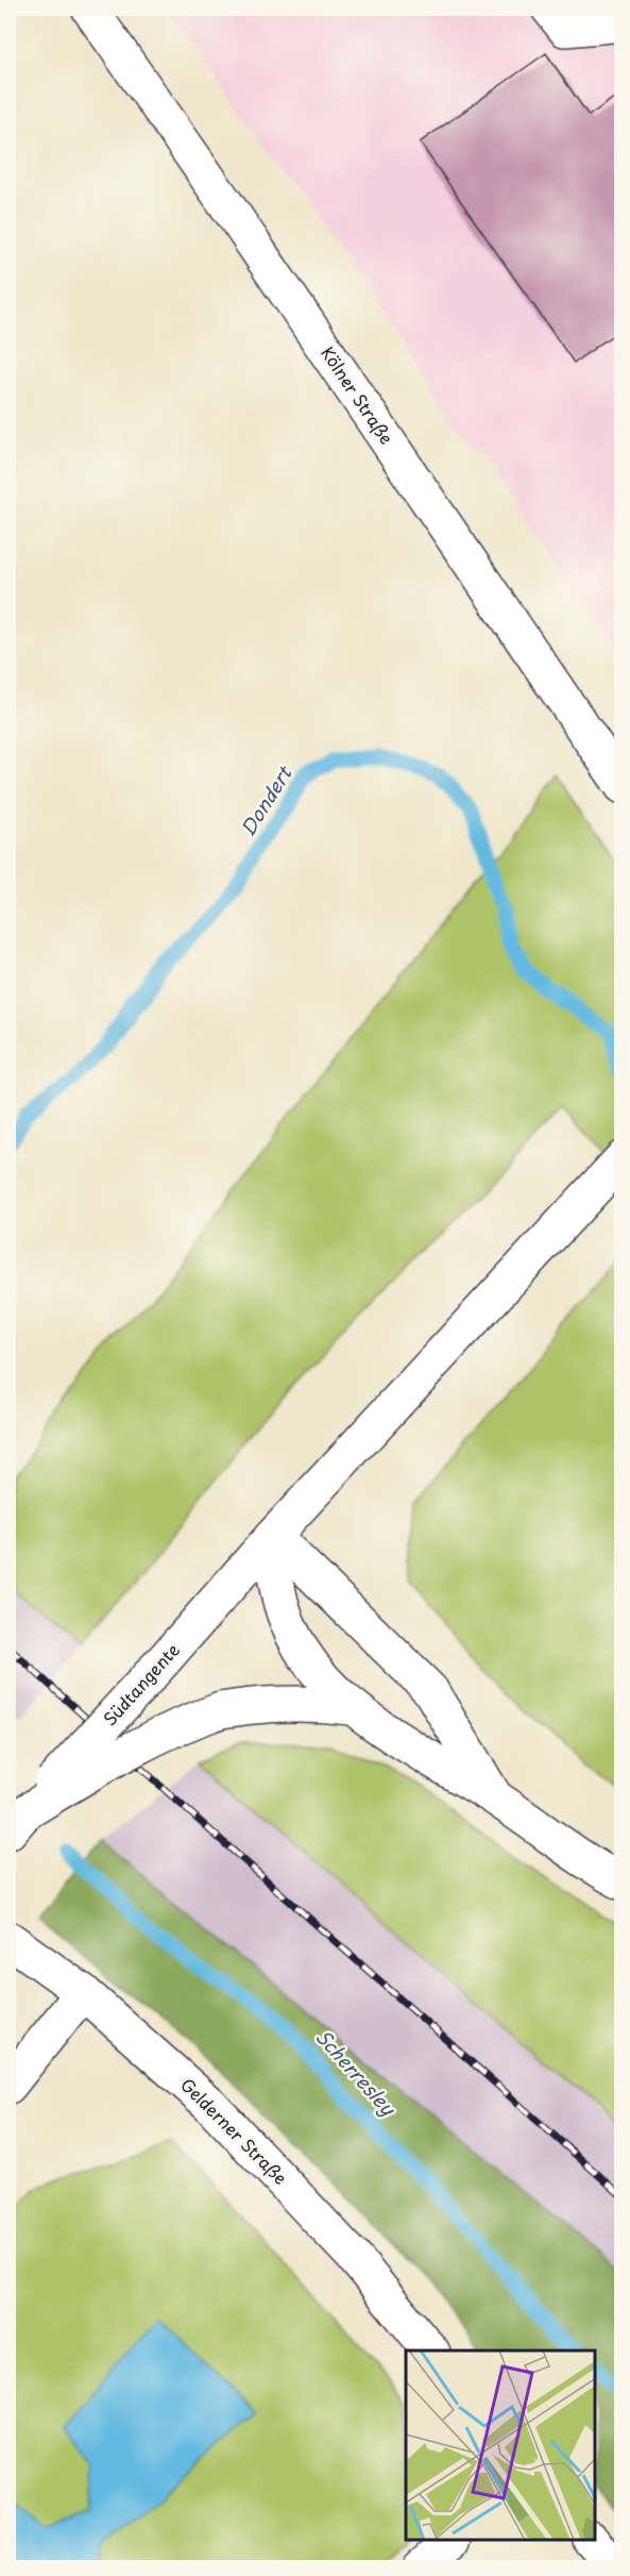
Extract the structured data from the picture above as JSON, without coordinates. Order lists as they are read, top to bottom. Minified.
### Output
{"streets":{"main road":["Kölner Straße","Südtangente","Gelderner Straße"]},"water":["Dondert","Scherresley"]}
